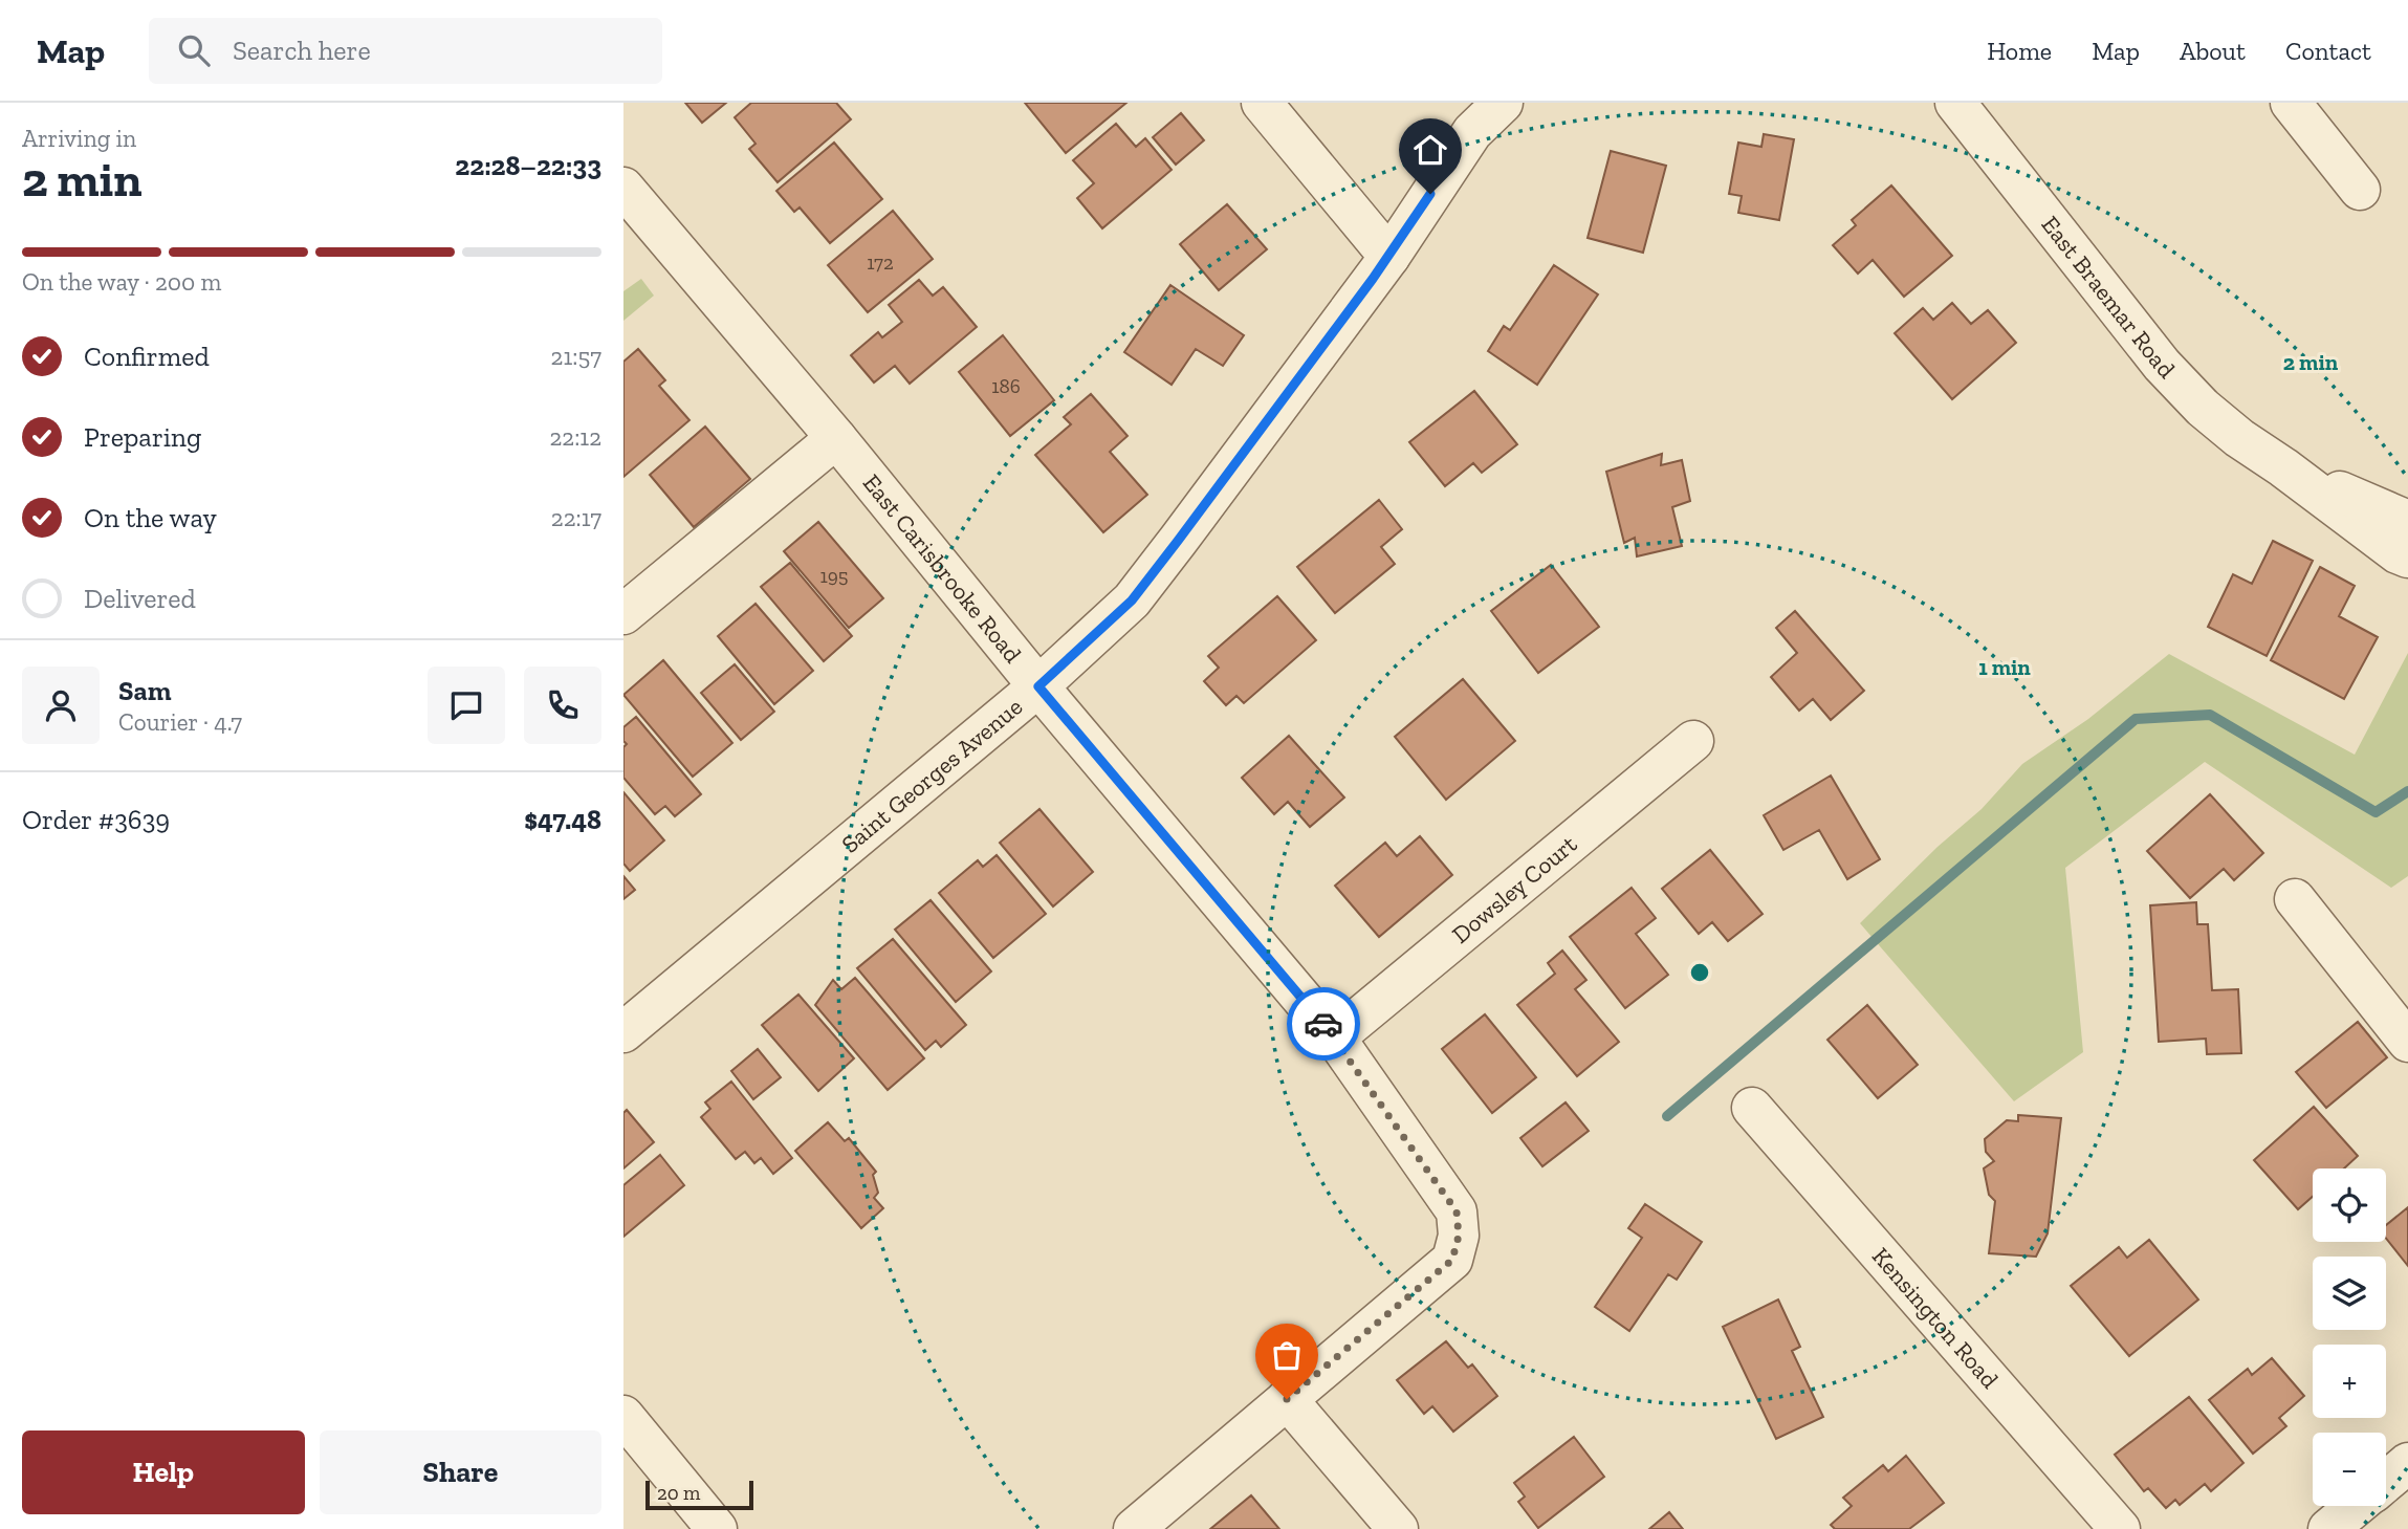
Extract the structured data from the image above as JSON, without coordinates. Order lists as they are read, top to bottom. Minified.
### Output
{"streets":{"street":["East Braemar Road","East Carisbrooke Road","Saint Georges Avenue","Dowsley Court","Kensington Road"]},"crossings":[["East Carisbrooke Road","Saint Georges Avenue"],["East Carisbrooke Road","Dowsley Court"]],"house_numbers":["172","186","195"],"scale_bar":"20 m","page":{"header":"Map","search":"Search here","nav":["Home","Map","About","Contact"],"heading":["2 min","Arriving in","22:28–22:33"],"panel":["Sam","Courier · 4.7","Order #3639","$47.48"],"bar":"On the way · 200 m","list":[["Confirmed","21:57"],["Preparing","22:12"],["On the way","22:17"],"Delivered"],"map_buttons":["+","−"],"buttons":["Help","Share"],"scale":"20 m"},"rings":["2 min","1 min"]}
